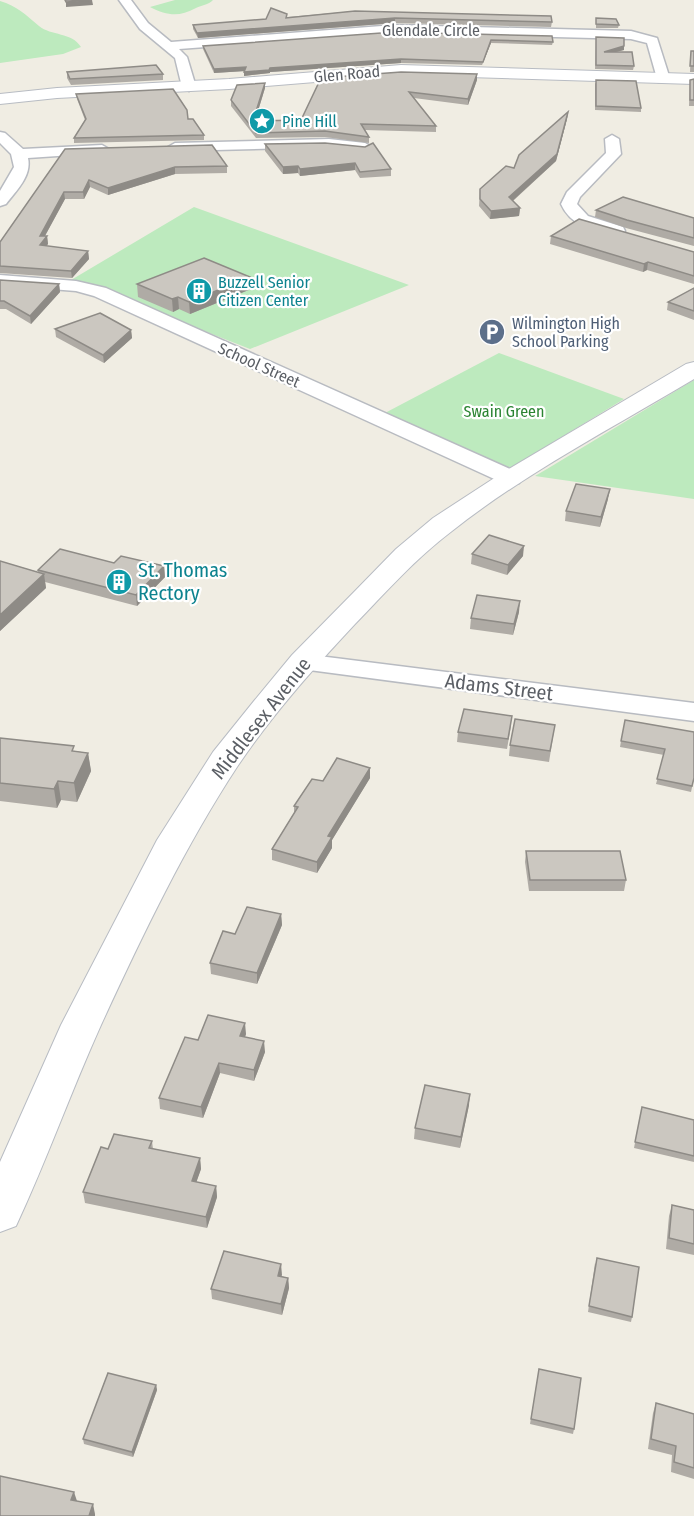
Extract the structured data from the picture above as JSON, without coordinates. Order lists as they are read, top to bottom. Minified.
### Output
{"streets":{"street":["Glendale Circle","Glen Road","School Street","Adams Street","Middlesex Avenue"]},"crossings":[["Glendale Circle","Glen Road"],["School Street","Middlesex Avenue"],["Adams Street","Middlesex Avenue"]],"parks":["Swain Green"],"places":{"place":["Pine Hill"],"building":["Buzzell Senior Citizen Center","St. Thomas Rectory"],"parking":["Wilmington High School Parking"]}}
